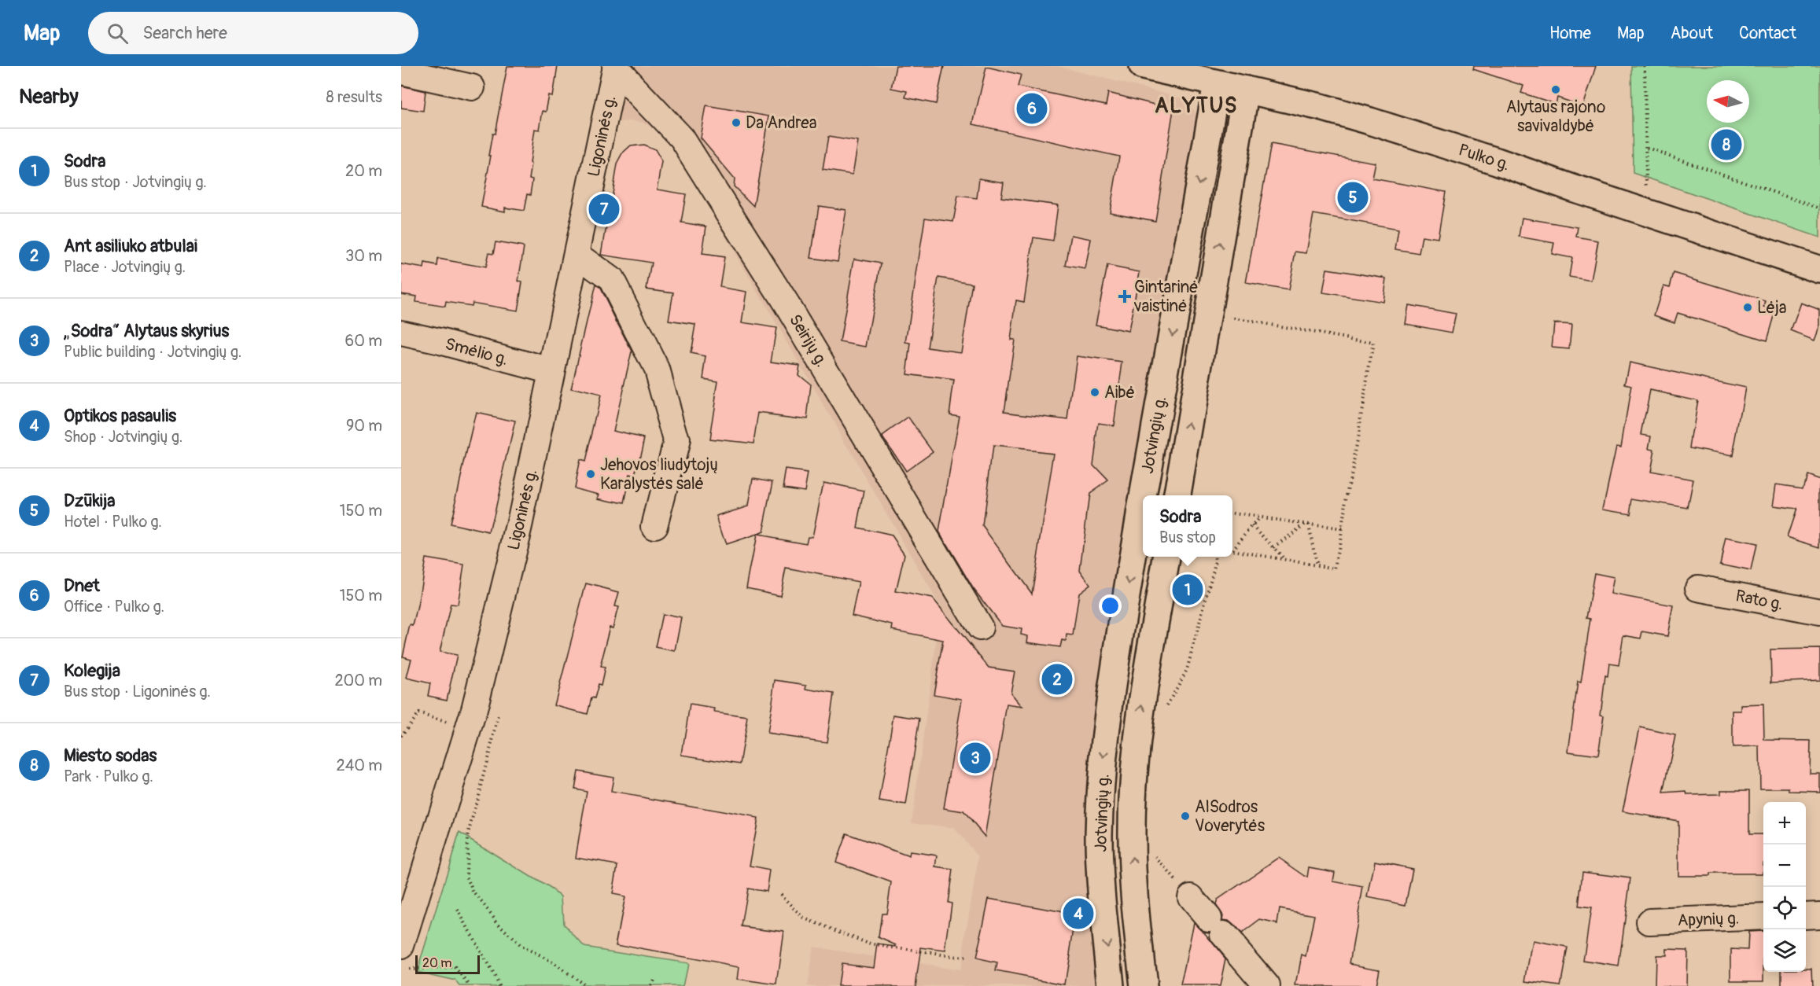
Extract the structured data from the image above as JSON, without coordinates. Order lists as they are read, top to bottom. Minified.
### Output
{"streets":{"main road":["Pulko g.","Jotvingių g."],"street":["Ligoninės g.","Seirijų g.","Smėlio g.","Rato g.","Apynių g."]},"crossings":[["Ligoninės g.","Seirijų g."],["Ligoninės g.","Smėlio g."],["Pulko g.","Jotvingių g."]],"districts":["ALYTUS"],"places":{"other":["Alytaus rajono savivaldybė","Da Andrea","Lėja","Aibė","Jehovos liudytojų Karalystės salė","AlSodros Voverytės"],"health":["Gintarinė vaistinė"]},"scale_bar":"20 m","north":"left","page":{"header":"Map","search":"Search here","nav":["Home","Map","About","Contact"],"heading":["Nearby","8 results"],"pins":["6","8","5","7","1","2","3","4"],"list":[{"mark":"1","name":"Sodra","note":"Bus stop · Jotvingių g.","value":"20 m"},{"mark":"2","name":"Ant asiliuko atbulai","note":"Place · Jotvingių g.","value":"30 m"},{"mark":"3","name":"„Sodra“ Alytaus skyrius","note":"Public building · Jotvingių g.","value":"60 m"},{"mark":"4","name":"Optikos pasaulis","note":"Shop · Jotvingių g.","value":"90 m"},{"mark":"5","name":"Dzūkija","note":"Hotel · Pulko g.","value":"150 m"},{"mark":"6","name":"Dnet","note":"Office · Pulko g.","value":"150 m"},{"mark":"7","name":"Kolegija","note":"Bus stop · Ligoninės g.","value":"200 m"},{"mark":"8","name":"Miesto sodas","note":"Park · Pulko g.","value":"240 m"}],"popup":["Sodra","Bus stop"],"map_buttons":["+","−"],"scale":"20 m"}}
